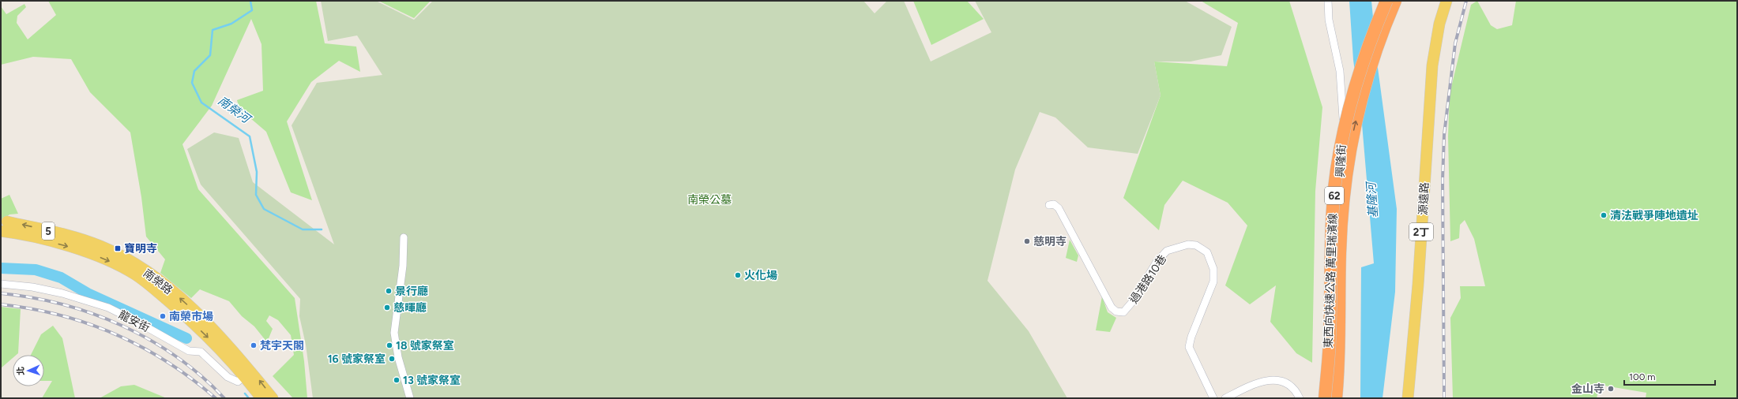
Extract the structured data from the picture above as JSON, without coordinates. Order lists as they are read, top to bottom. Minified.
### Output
{"streets":{"highway":["62","東西向快速公路 萬里瑞濱線"],"main road":["源遠路","5","2丁","南榮路"],"street":["興隆街","過港路10巷","龍安街"]},"crossings":[["南榮路","龍安街"]],"water":["南榮河","基隆河"],"parks":["南榮公墓"],"places":{"other":["清法戰爭陣地遺址","慈明寺","火化場","景行廳","慈暉廳","南榮市場","梵宇天閣","18 號家祭室","16 號家祭室","13 號家祭室","金山寺"],"transit":["寶明寺"]},"scale_bar":"100 m","north":"left"}
